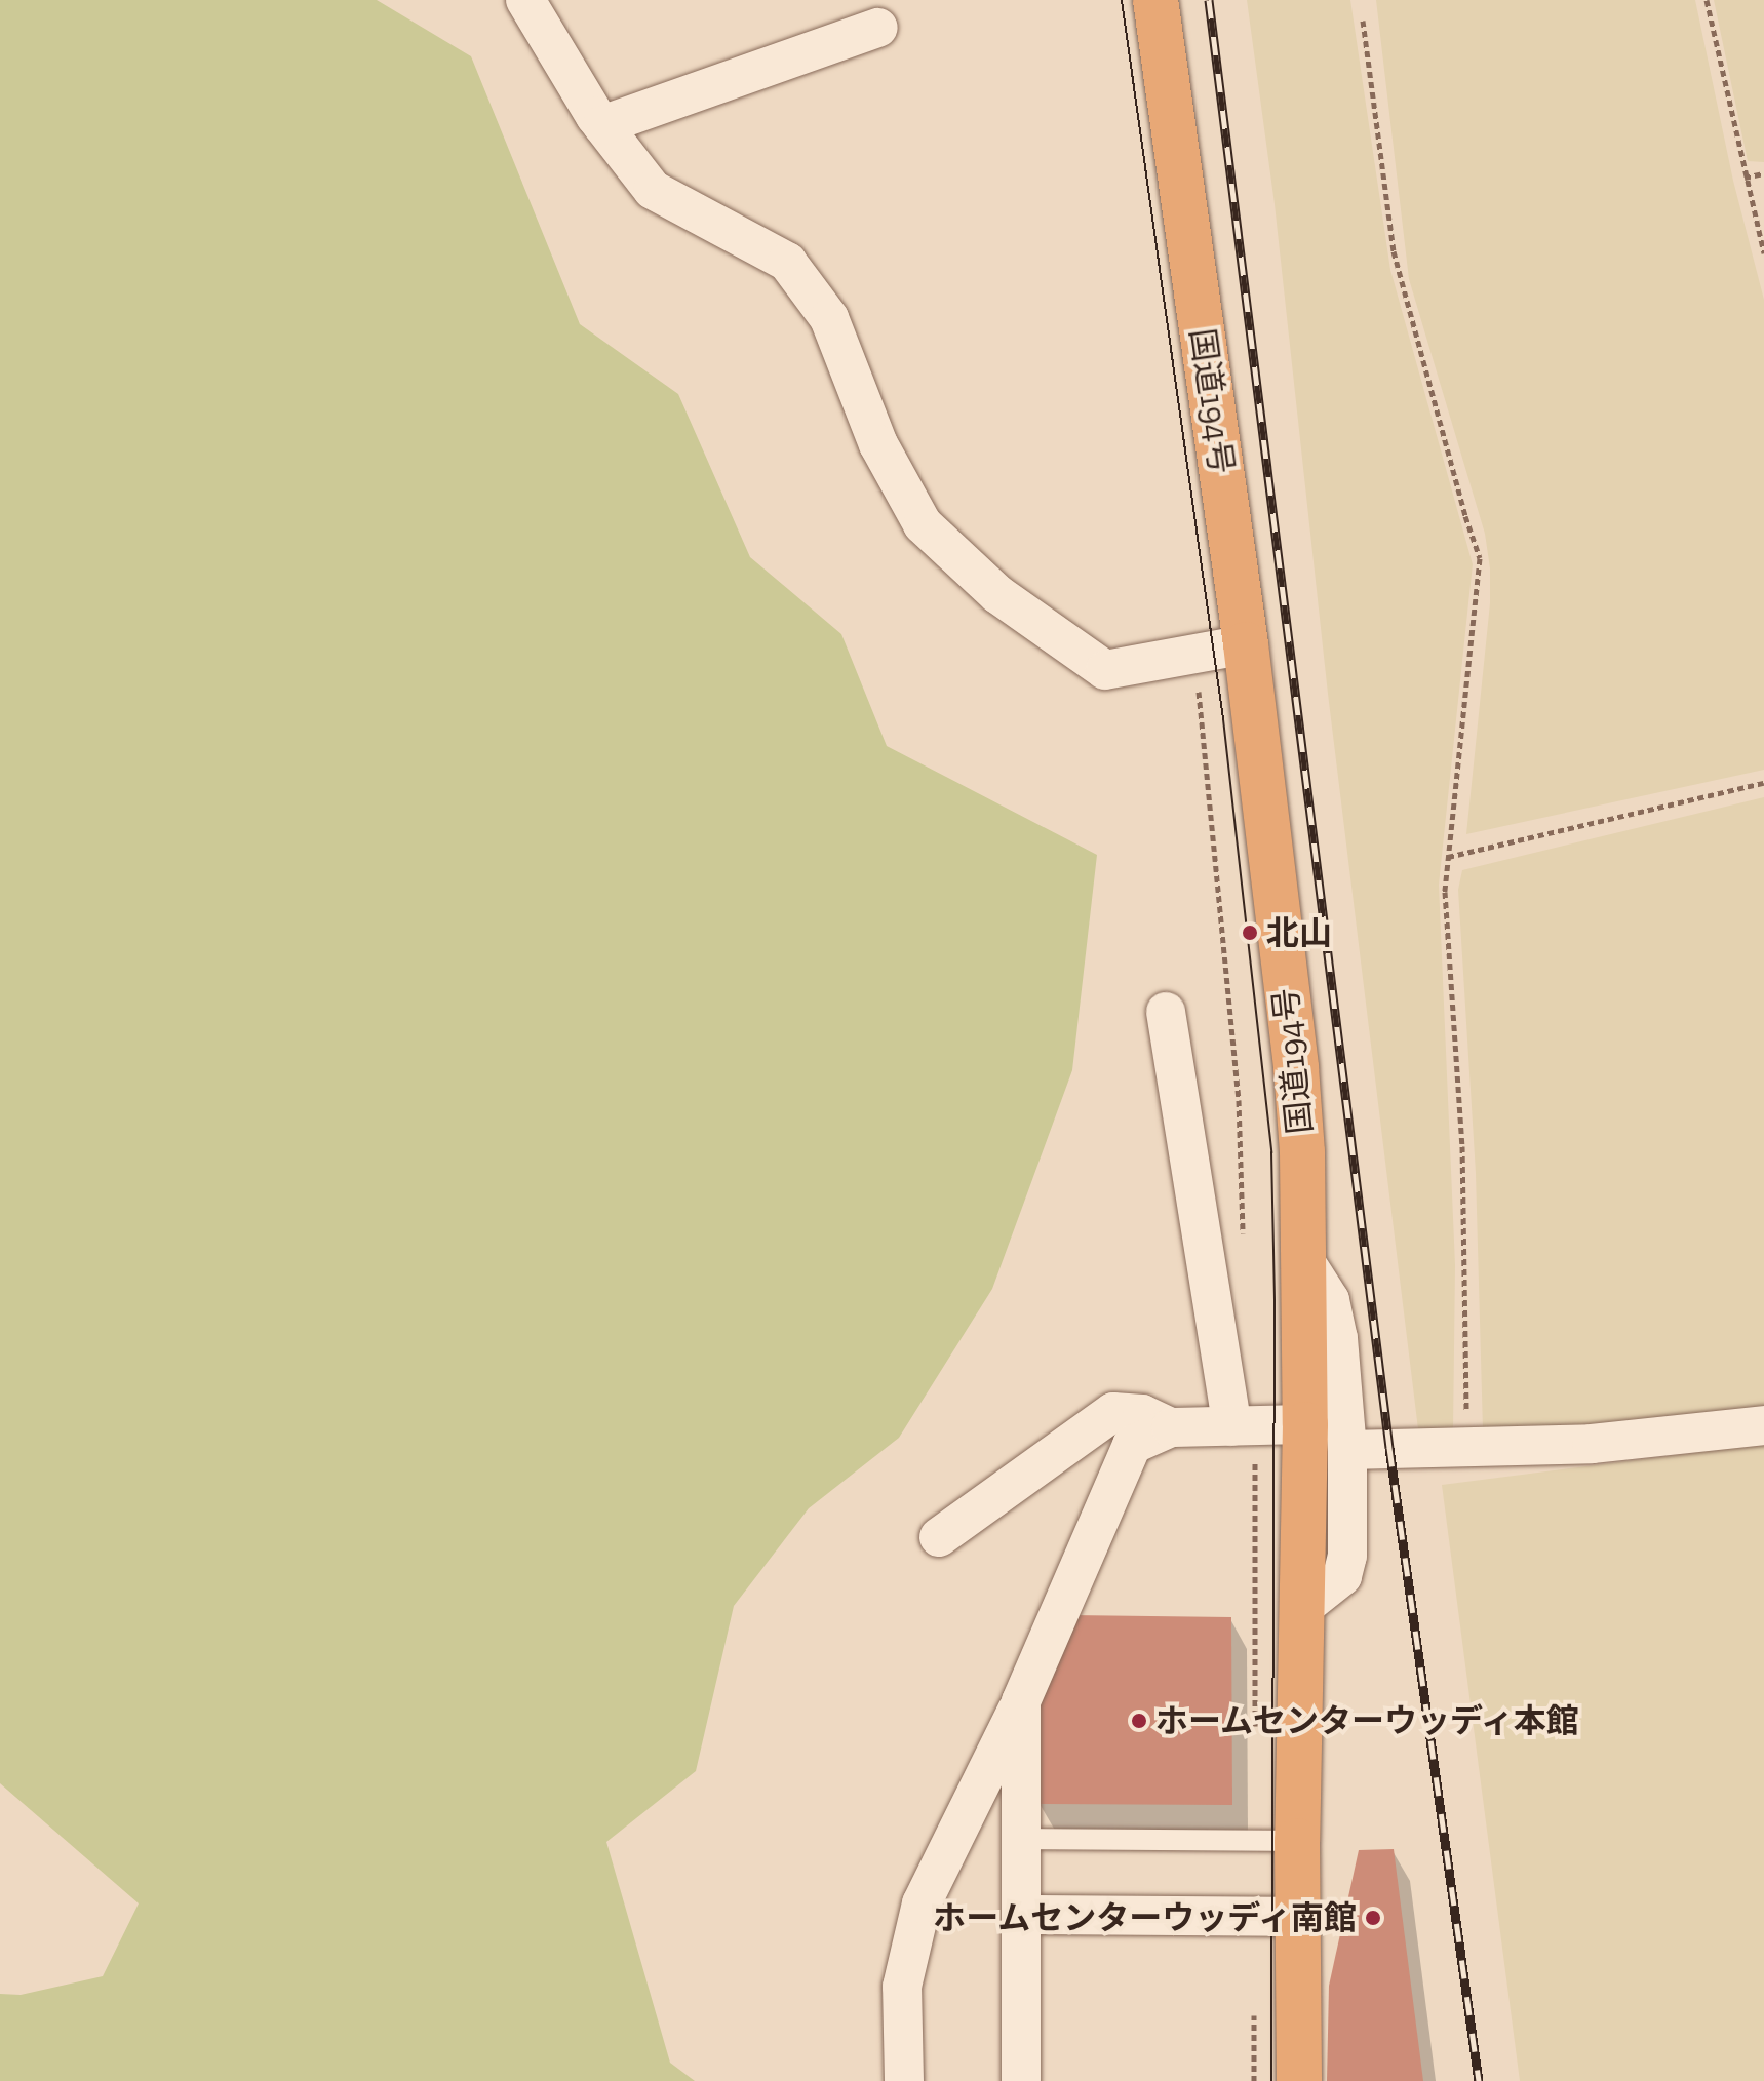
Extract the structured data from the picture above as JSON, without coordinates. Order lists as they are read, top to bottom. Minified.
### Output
{"streets":{"highway":["国道194号"]},"places":["北山","ホームセンターウッディ本館","ホームセンターウッディ南館"]}
